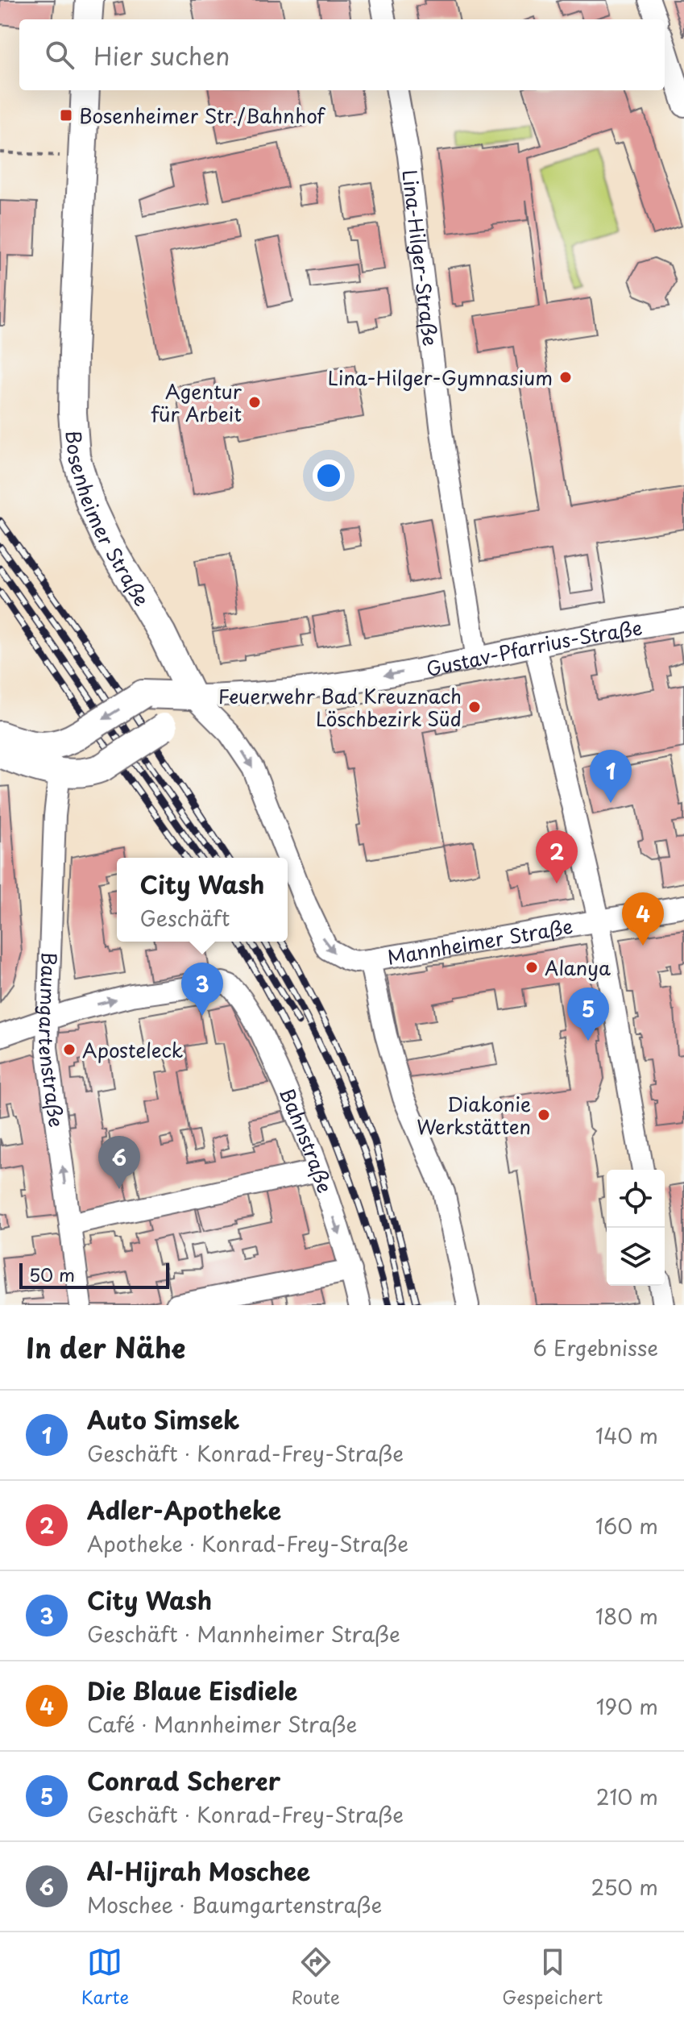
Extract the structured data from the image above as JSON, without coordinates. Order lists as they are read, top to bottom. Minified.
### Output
{"streets":{"main road":["Bosenheimer Straße"],"street":["Lina-Hilger-Straße","Gustav-Pfarrius-Straße","Mannheimer Straße","Baumgartenstraße","Bahnstraße"]},"crossings":[["Lina-Hilger-Straße","Gustav-Pfarrius-Straße"],["Bosenheimer Straße","Gustav-Pfarrius-Straße"],["Bosenheimer Straße","Mannheimer Straße"],["Baumgartenstraße","Bahnstraße"]],"one_way":["Gustav-Pfarrius-Straße","Baumgartenstraße"],"places":{"transit":["Bosenheimer Str./Bahnhof"],"other":["Lina-Hilger-Gymnasium","Agentur für Arbeit","Feuerwehr Bad Kreuznach Löschbezirk Süd","Alanya","Aposteleck","Diakonie Werkstätten"]},"scale_bar":"50 m","page":{"search":"Hier suchen","pins":["1","2","4","3","5","6"],"popup":["City Wash","Geschäft"],"scale":"50 m","heading":["In der Nähe","6 Ergebnisse"],"list":[{"mark":"1","name":"Auto Simsek","note":"Geschäft · Konrad-Frey-Straße","value":"140 m"},{"mark":"2","name":"Adler-Apotheke","note":"Apotheke · Konrad-Frey-Straße","value":"160 m"},{"mark":"3","name":"City Wash","note":"Geschäft · Mannheimer Straße","value":"180 m"},{"mark":"4","name":"Die Blaue Eisdiele","note":"Café · Mannheimer Straße","value":"190 m"},{"mark":"5","name":"Conrad Scherer","note":"Geschäft · Konrad-Frey-Straße","value":"210 m"},{"mark":"6","name":"Al-Hijrah Moschee","note":"Moschee · Baumgartenstraße","value":"250 m"}],"nav":["Karte","Route","Gespeichert"]}}
